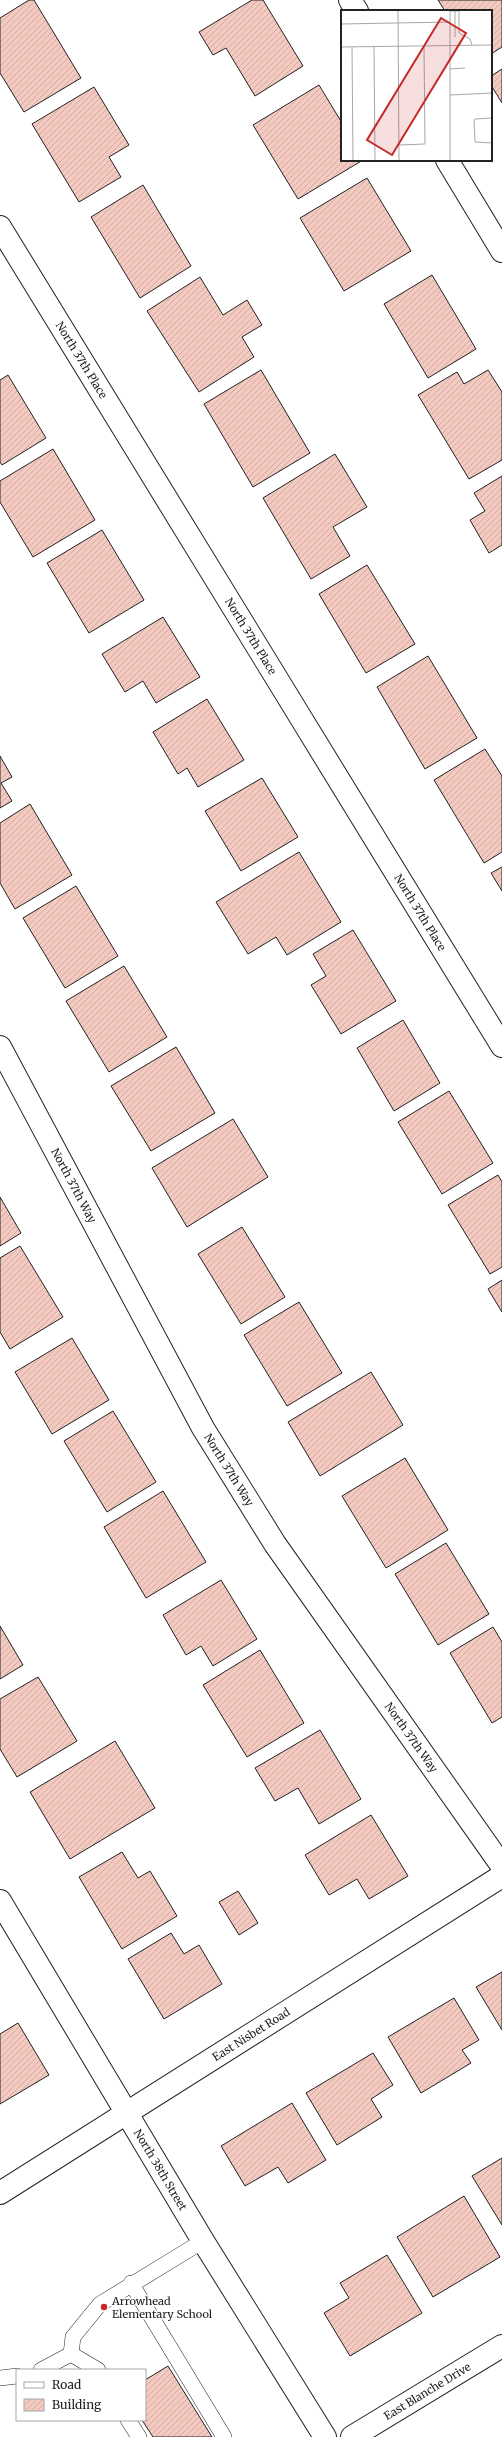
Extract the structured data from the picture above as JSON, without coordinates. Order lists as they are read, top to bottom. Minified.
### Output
{"streets":{"street":["North 37th Place","North 37th Way","East Nisbet Road","North 38th Street","East Blanche Drive"]},"crossings":[["East Nisbet Road","North 38th Street"]],"places":["Arrowhead Elementary School"],"legend":["Road","Building"]}
